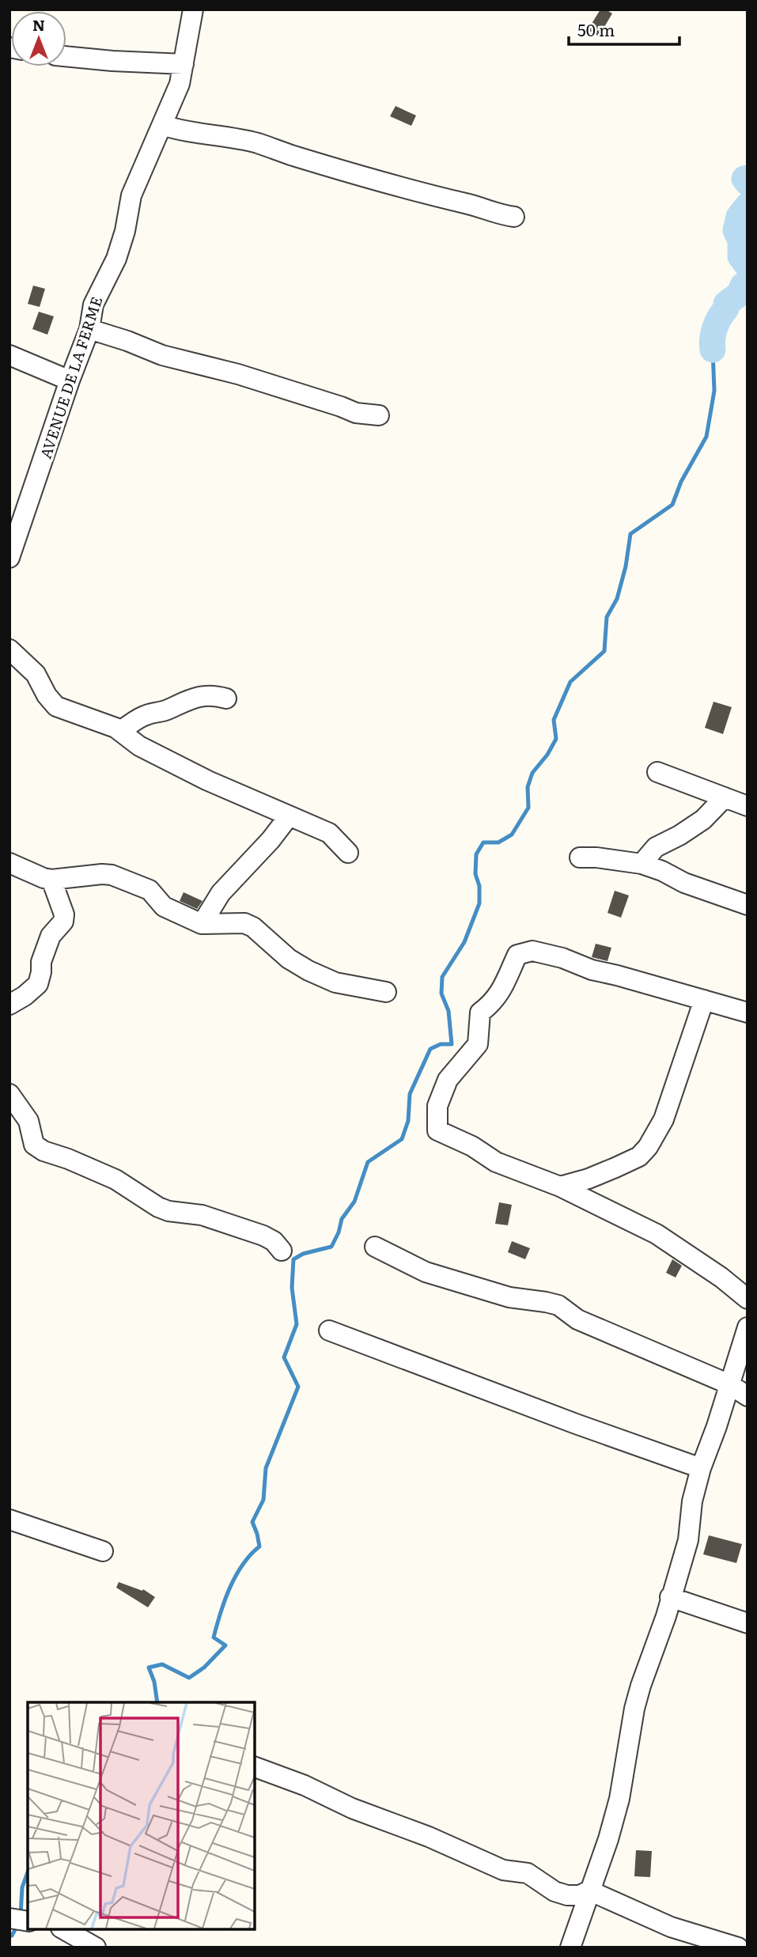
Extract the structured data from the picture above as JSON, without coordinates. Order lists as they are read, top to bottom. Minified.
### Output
{"streets":{"street":["AVENUE DE LA FERME"]},"scale_bar":"50 m","north":"top"}
